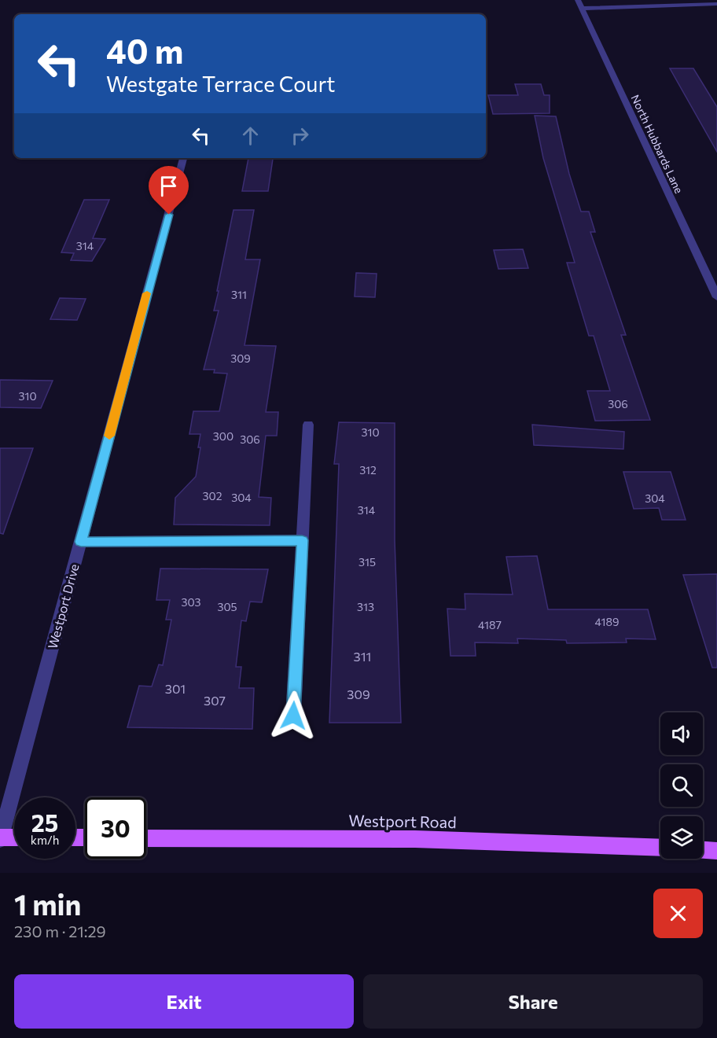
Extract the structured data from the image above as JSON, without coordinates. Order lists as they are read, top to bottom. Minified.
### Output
{"streets":{"main road":["Westport Road"],"street":["North Hubbards Lane","Westport Drive"]},"house_numbers":["314","311","309","310","306","310","300","306","312","302","304","304","314","315","303","305","313","4189","4187","311","301","309","307"],"page":{"turn":["40 m","Westgate Terrace Court"],"speed":"25 km/h","limit":"30","heading":["1 min","230 m · 21:29"],"buttons":["Exit","Share"]}}
